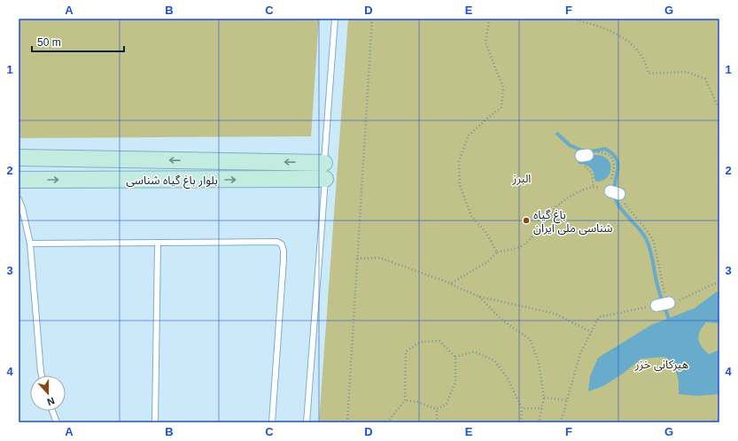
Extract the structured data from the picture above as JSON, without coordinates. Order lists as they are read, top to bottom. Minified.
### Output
{"streets":{"street":["بلوار باغ گیاه شناسی"]},"parks":["البرز","هیرکانی خزر"],"places":["باغ گیاه‌ شناسی ملی ایران"],"scale_bar":"50 m","north":"bottom","grid":{"columns":["A","B","C","D","E","F","G"],"rows":["1","2","3","4"]}}
